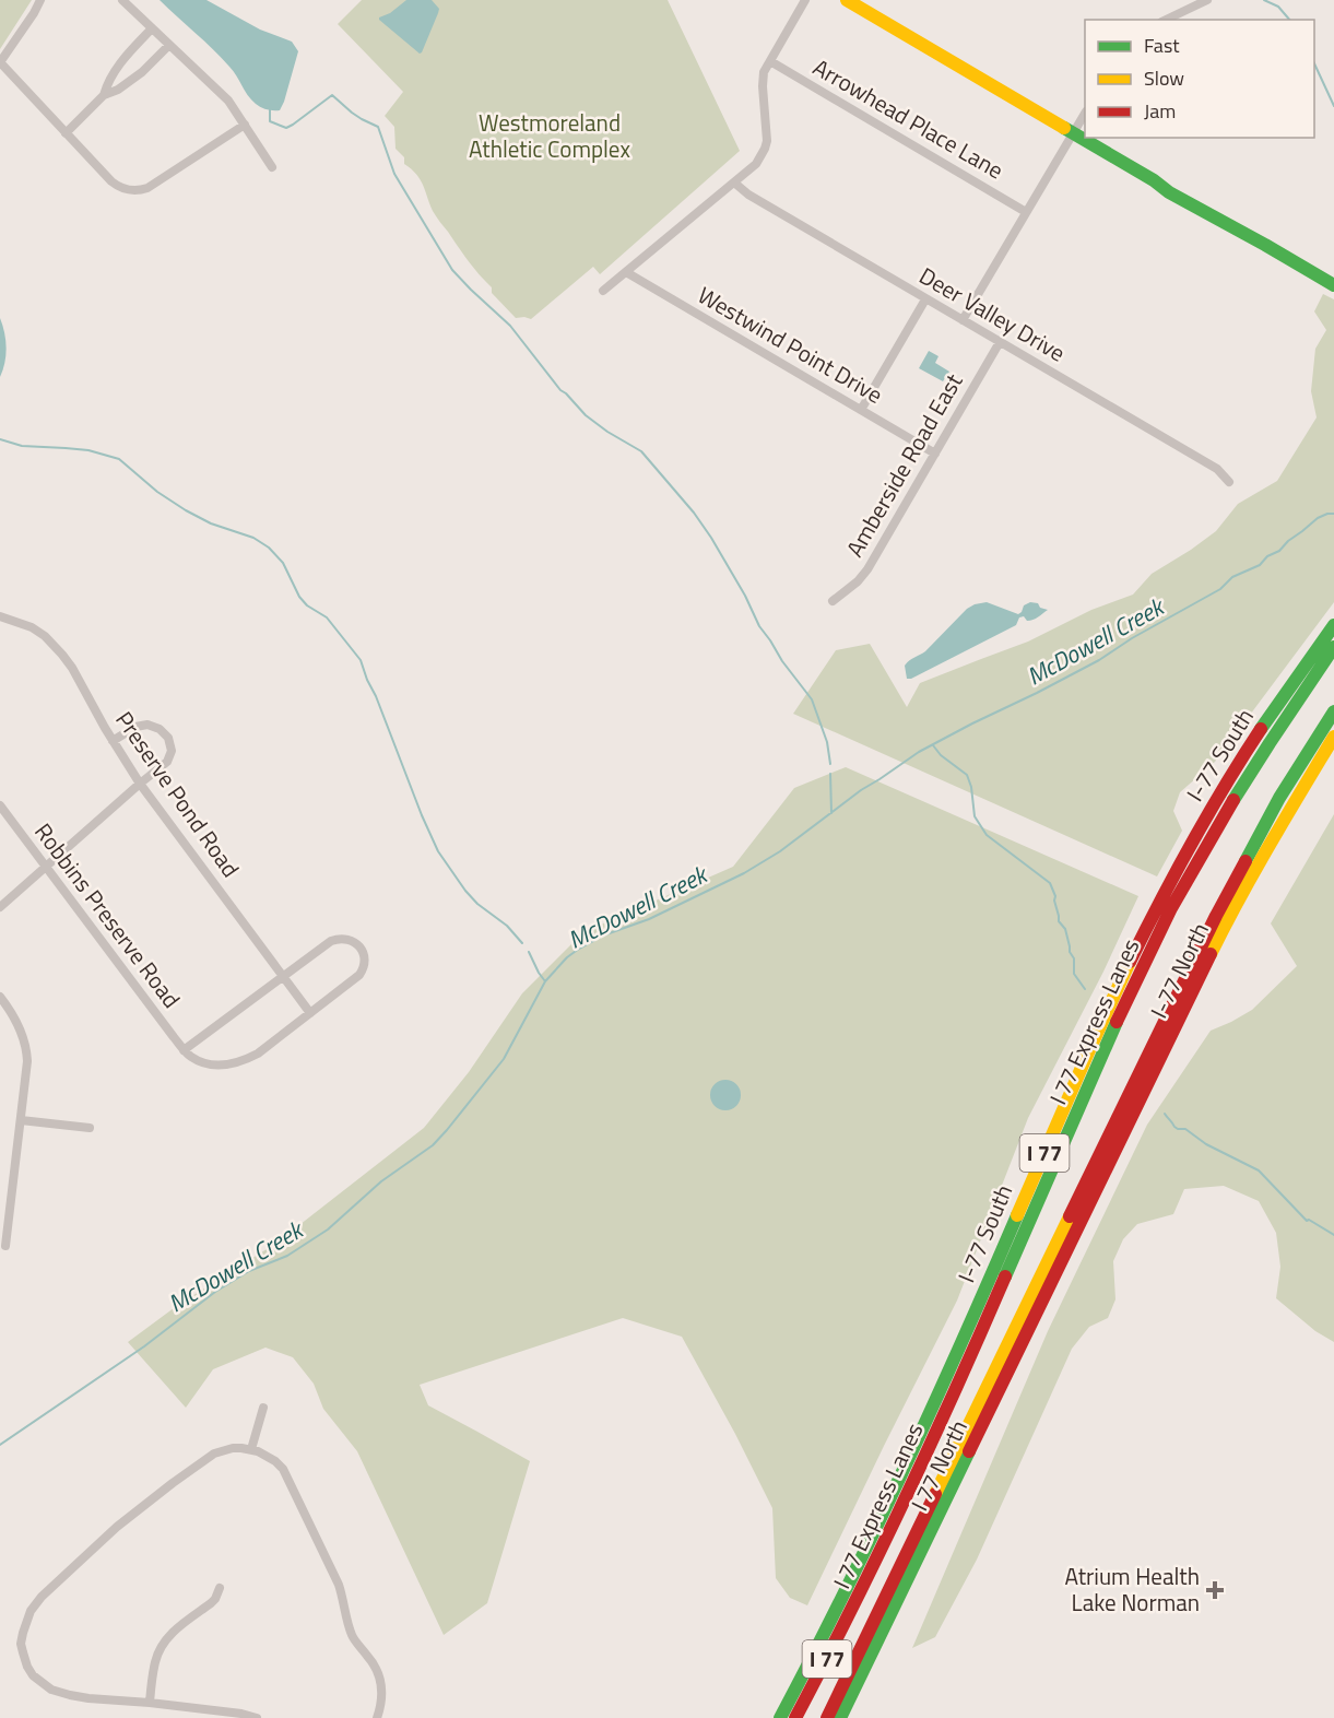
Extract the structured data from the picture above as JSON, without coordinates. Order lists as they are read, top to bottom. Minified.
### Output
{"streets":{"main road":["I-77 South","I-77 North","I 77 Express Lanes","I 77","I 77 North"],"street":["Arrowhead Place Lane","Deer Valley Drive","Westwind Point Drive","Amberside Road East","Preserve Pond Road","Robbins Preserve Road"]},"crossings":[["Deer Valley Drive","Amberside Road East"],["Westwind Point Drive","Amberside Road East"],["I-77 South","I 77"],["Preserve Pond Road","Robbins Preserve Road"],["I-77 North","I 77 North"]],"water":["McDowell Creek"],"parks":["Westmoreland Athletic Complex"],"places":{"health":["Atrium Health Lake Norman"]},"legend":["Fast","Slow","Jam"]}
